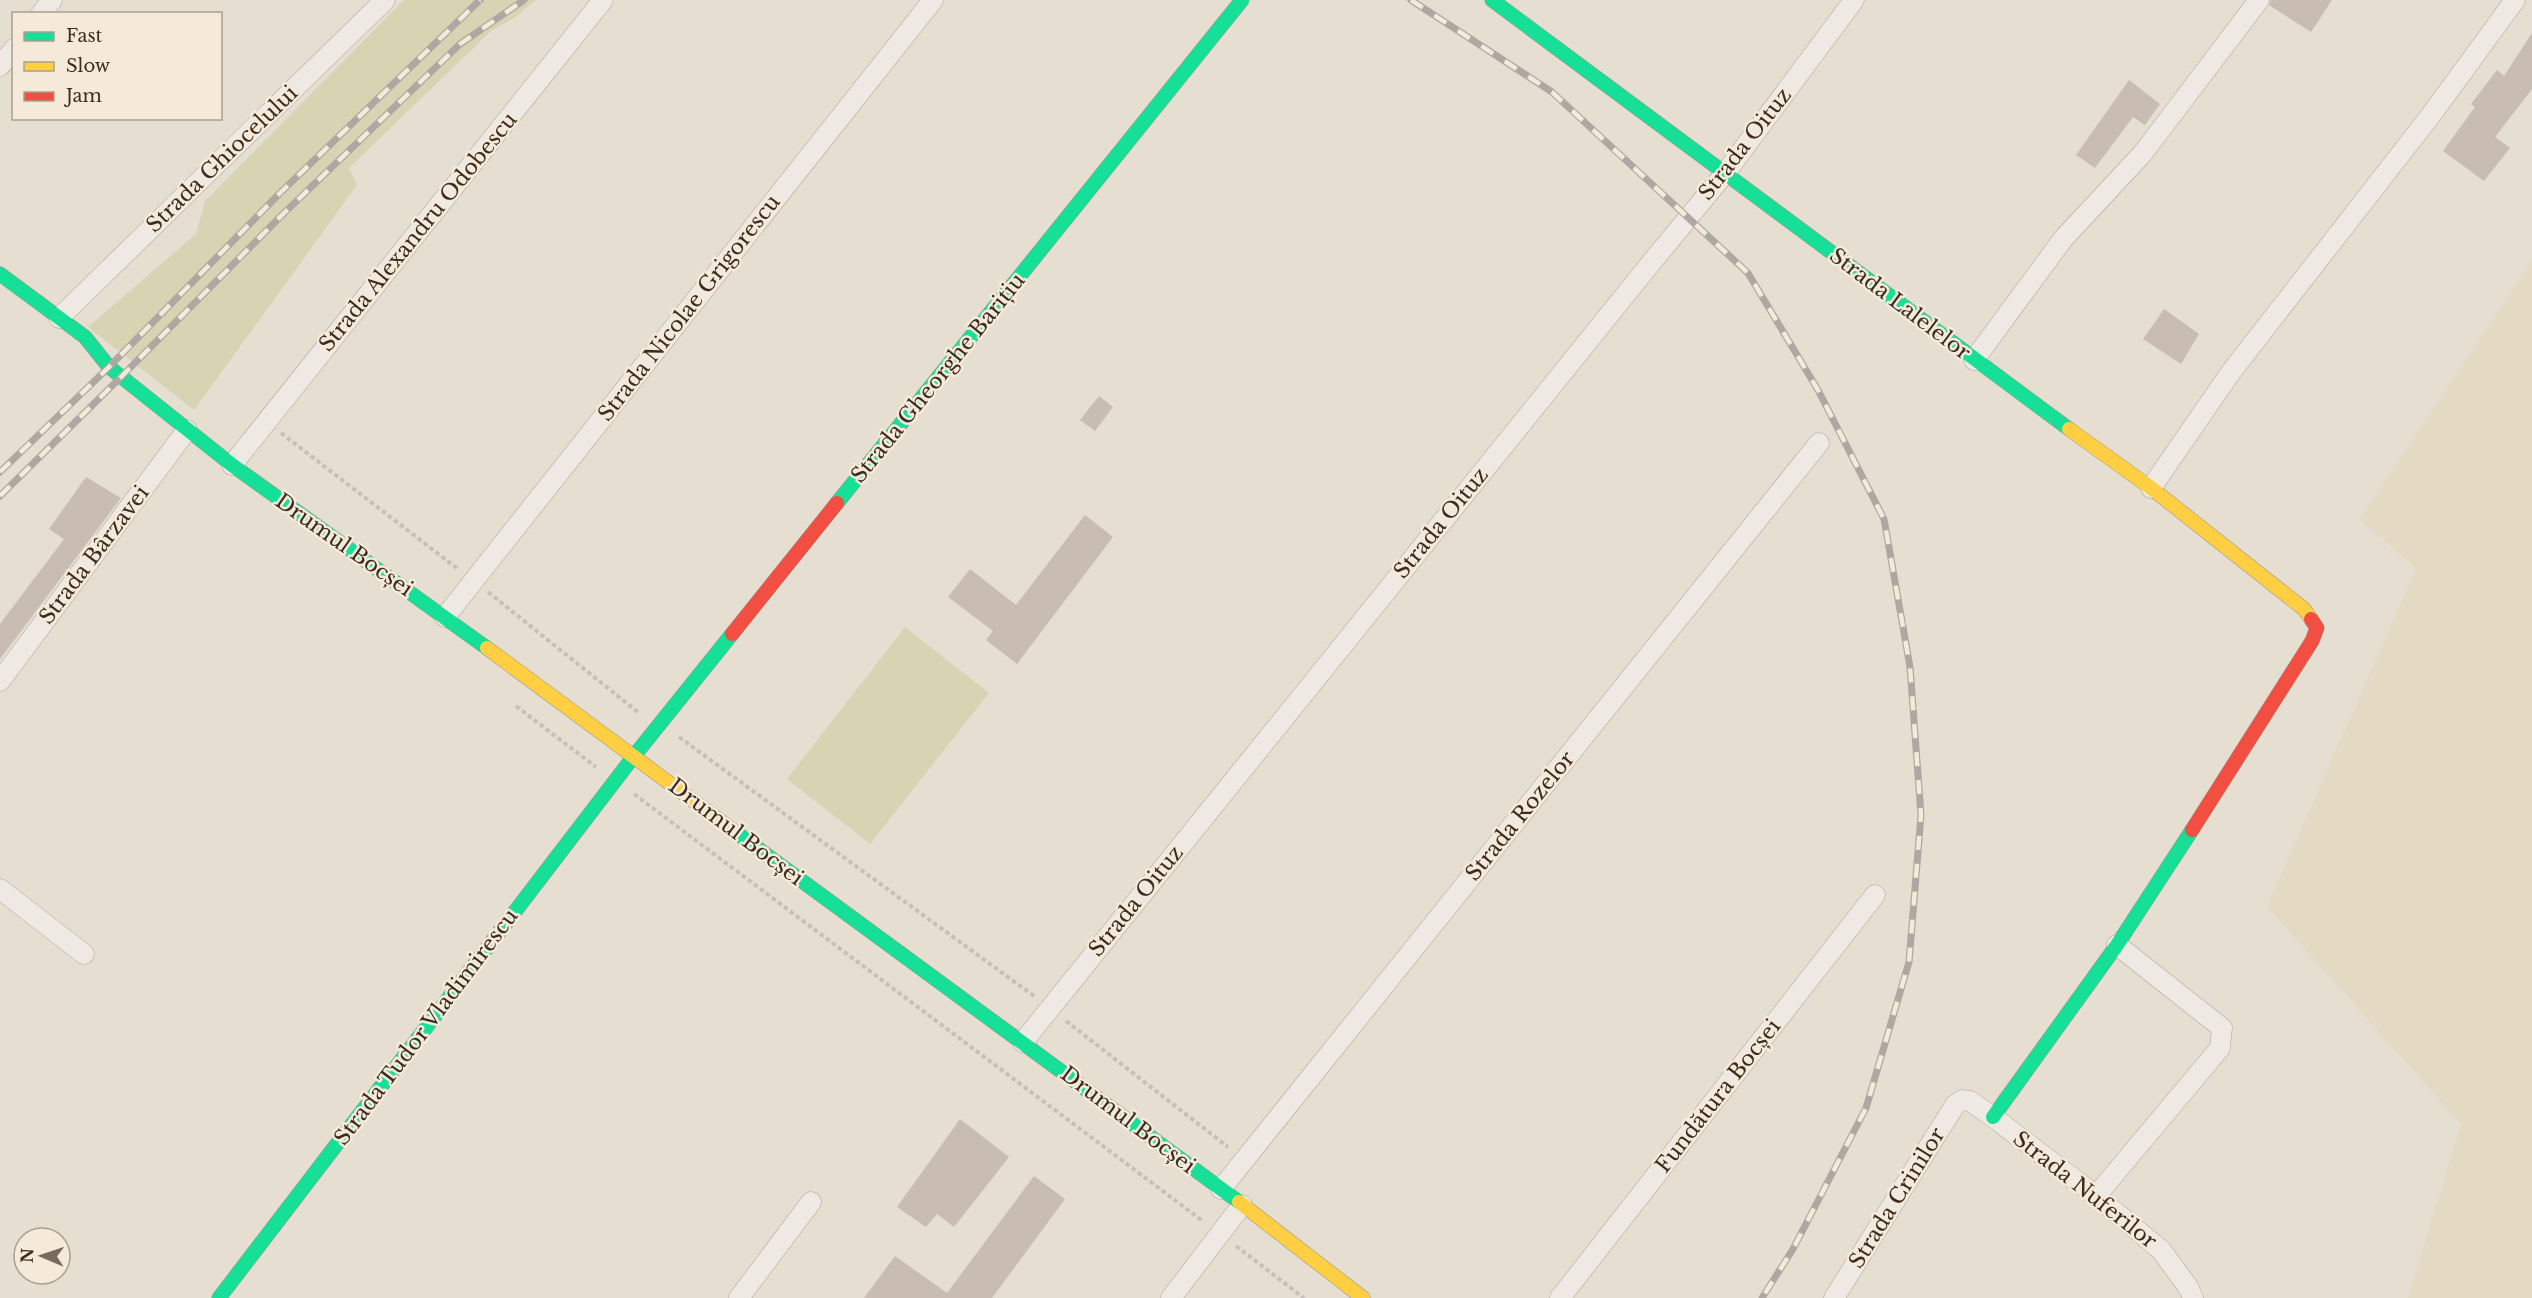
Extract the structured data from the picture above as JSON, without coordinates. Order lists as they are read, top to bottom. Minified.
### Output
{"streets":{"street":["Strada Oituz","Strada Ghiocelului","Strada Alexandru Odobescu","Strada Lalelelor","Strada Nicolae Grigorescu","Strada Gheorghe Barițiu","Drumul Bocșei","Strada Bârzavei","Strada Rozelor","Strada Tudor Vladimirescu","Fundătura Bocșei","Strada Nuferilor","Strada Crinilor"]},"crossings":[["Strada Oituz","Strada Lalelelor"],["Strada Oituz","Drumul Bocșei"],["Strada Ghiocelului","Drumul Bocșei"],["Strada Alexandru Odobescu","Drumul Bocșei"],["Strada Nicolae Grigorescu","Drumul Bocșei"],["Strada Gheorghe Barițiu","Drumul Bocșei"],["Strada Gheorghe Barițiu","Strada Tudor Vladimirescu"],["Drumul Bocșei","Strada Bârzavei"],["Drumul Bocșei","Strada Rozelor"],["Drumul Bocșei","Strada Tudor Vladimirescu"],["Strada Nuferilor","Strada Crinilor"]],"legend":["Fast","Slow","Jam"],"north":"left"}
